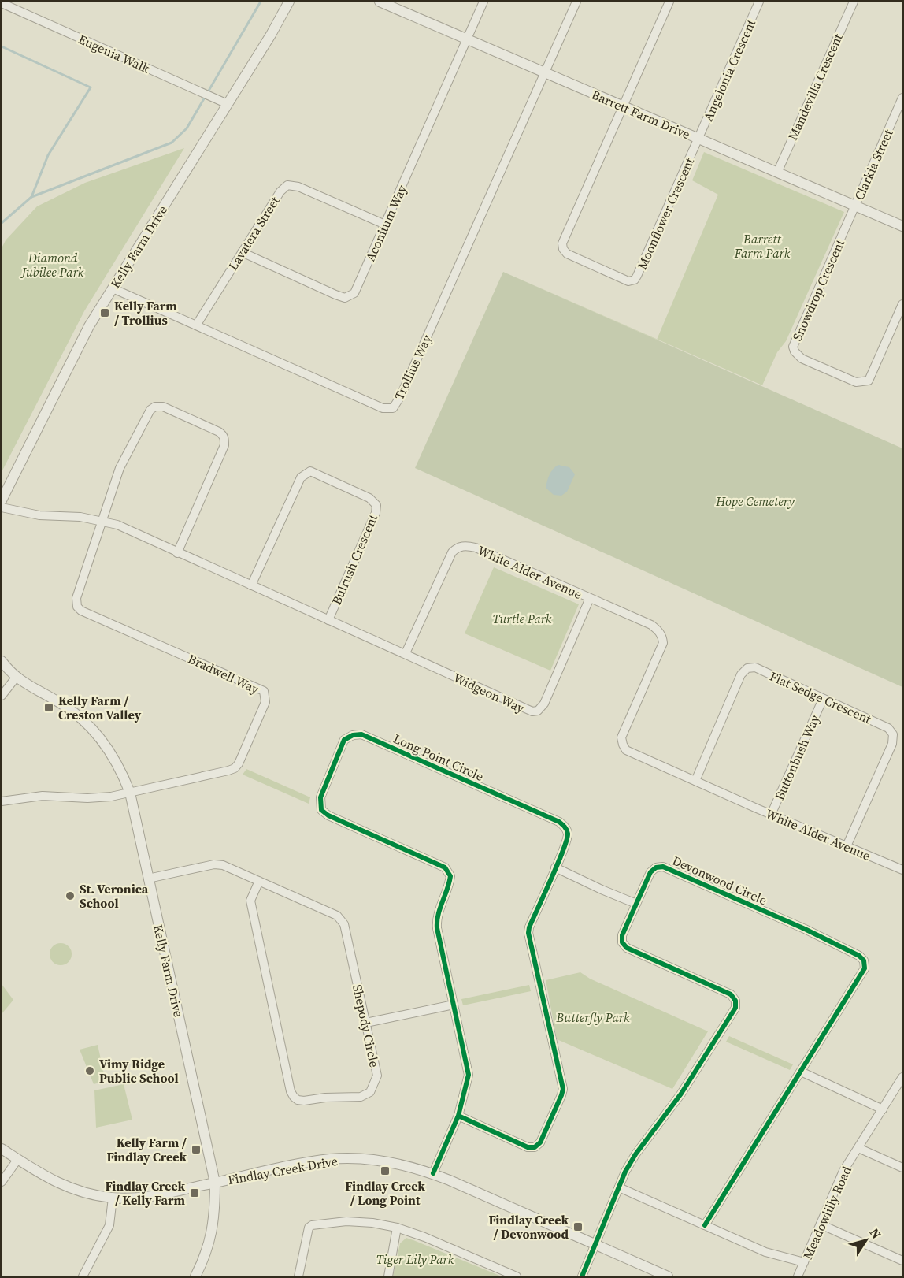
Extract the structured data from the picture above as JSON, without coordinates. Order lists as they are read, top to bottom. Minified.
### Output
{"streets":{"street":["Eugenia Walk","Angelonia Crescent","Mandevilla Crescent","Barrett Farm Drive","Clarkia Street","Moonflower Crescent","Aconitum Way","Lavatera Street","Kelly Farm Drive","Snowdrop Crescent","Trollius Way","Bulrush Crescent","White Alder Avenue","Bradwell Way","Widgeon Way","Flat Sedge Crescent","Long Point Circle","Buttonbush Way","Devonwood Circle","Shepody Circle","Findlay Creek Drive","Meadowlilly Road"]},"crossings":[["Eugenia Walk","Kelly Farm Drive"],["Angelonia Crescent","Barrett Farm Drive"],["Angelonia Crescent","Moonflower Crescent"],["Mandevilla Crescent","Barrett Farm Drive"],["Barrett Farm Drive","Clarkia Street"],["Barrett Farm Drive","Moonflower Crescent"],["Barrett Farm Drive","Aconitum Way"],["Barrett Farm Drive","Snowdrop Crescent"],["Barrett Farm Drive","Trollius Way"],["Clarkia Street","Snowdrop Crescent"],["Aconitum Way","Lavatera Street"],["Lavatera Street","Trollius Way"],["Kelly Farm Drive","Trollius Way"],["Kelly Farm Drive","Bradwell Way"],["Kelly Farm Drive","Shepody Circle"],["Kelly Farm Drive","Findlay Creek Drive"],["White Alder Avenue","Widgeon Way"],["White Alder Avenue","Flat Sedge Crescent"],["White Alder Avenue","Buttonbush Way"],["Flat Sedge Crescent","Buttonbush Way"],["Long Point Circle","Findlay Creek Drive"],["Devonwood Circle","Findlay Creek Drive"]],"parks":["Barrett Farm Park","Diamond Jubilee Park","Hope Cemetery","Turtle Park","Butterfly Park","Tiger Lily Park"],"places":{"transit":["Kelly Farm / Trollius","Kelly Farm / Creston Valley","Kelly Farm / Findlay Creek","Findlay Creek / Long Point","Findlay Creek / Kelly Farm","Findlay Creek / Devonwood"],"other":["St. Veronica School","Vimy Ridge Public School"]},"north":"top right"}
